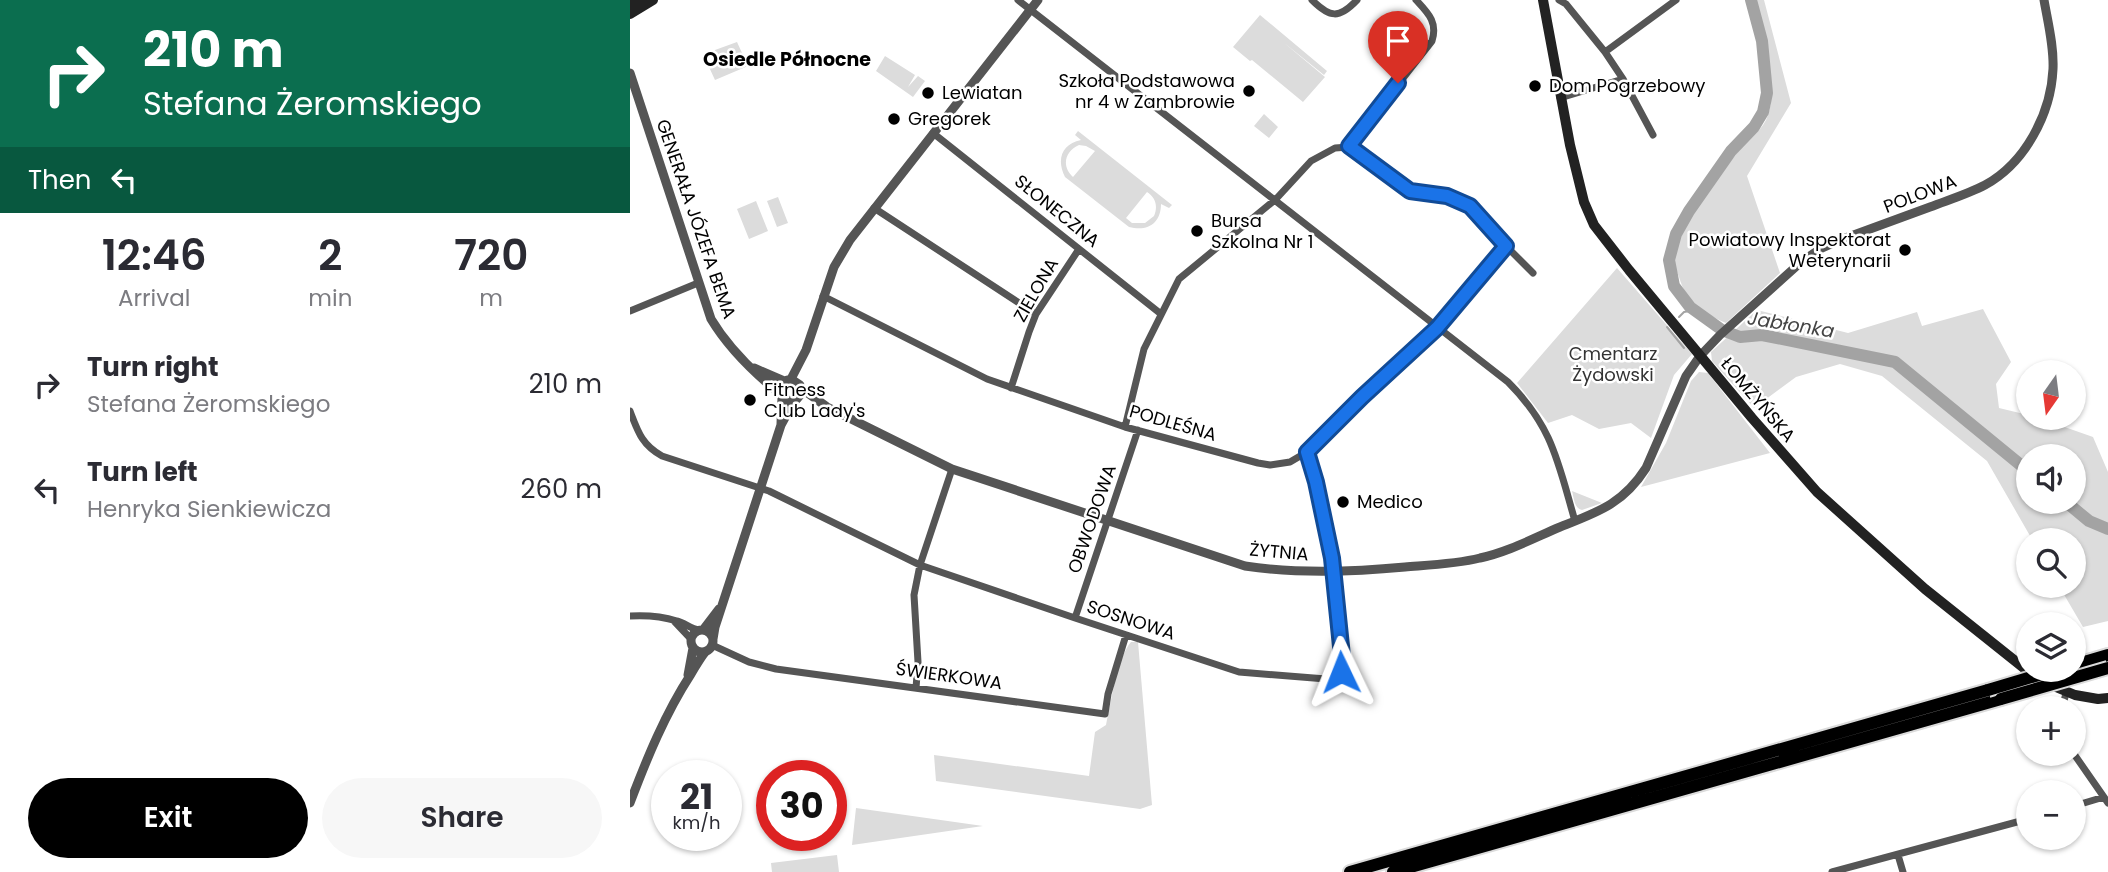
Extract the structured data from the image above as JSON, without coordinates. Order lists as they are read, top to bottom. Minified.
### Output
{"streets":{"main road":["ŁOMŻYŃSKA"],"street":["POLOWA","SŁONECZNA","GENERAŁA JÓZEFA BEMA","ZIELONA","PODLEŚNA","OBWODOWA","ŻYTNIA","SOSNOWA","ŚWIERKOWA"]},"crossings":[["POLOWA","ŁOMŻYŃSKA"],["POLOWA","ŻYTNIA"],["SŁONECZNA","ZIELONA"],["GENERAŁA JÓZEFA BEMA","ŻYTNIA"],["ZIELONA","PODLEŚNA"],["ŁOMŻYŃSKA","ŻYTNIA"],["PODLEŚNA","OBWODOWA"],["OBWODOWA","ŻYTNIA"],["OBWODOWA","SOSNOWA"],["ŻYTNIA","SOSNOWA"],["SOSNOWA","ŚWIERKOWA"]],"districts":["Osiedle Północne"],"water":["Jabłonka"],"parks":["Cmentarz Żydowski"],"places":["Dom Pogrzebowy","Szkoła Podstawowa nr 4 w Zambrowie","Lewiatan","Gregorek","Bursa Szkolna Nr 1","Powiatowy Inspektorat Weterynarii","Fitness Club Lady's","Medico"],"north":"bottom","page":{"turn":["210 m","Stefana Żeromskiego"],"then":"Then","eta":["12:46","Arrival","2","min","720","m"],"list":[{"name":"Turn right","note":"Stefana Żeromskiego","value":"210 m"},{"name":"Turn left","note":"Henryka Sienkiewicza","value":"260 m"}],"map_buttons":["+","−"],"speed":"21 km/h","limit":"30","buttons":["Exit","Share"]}}
